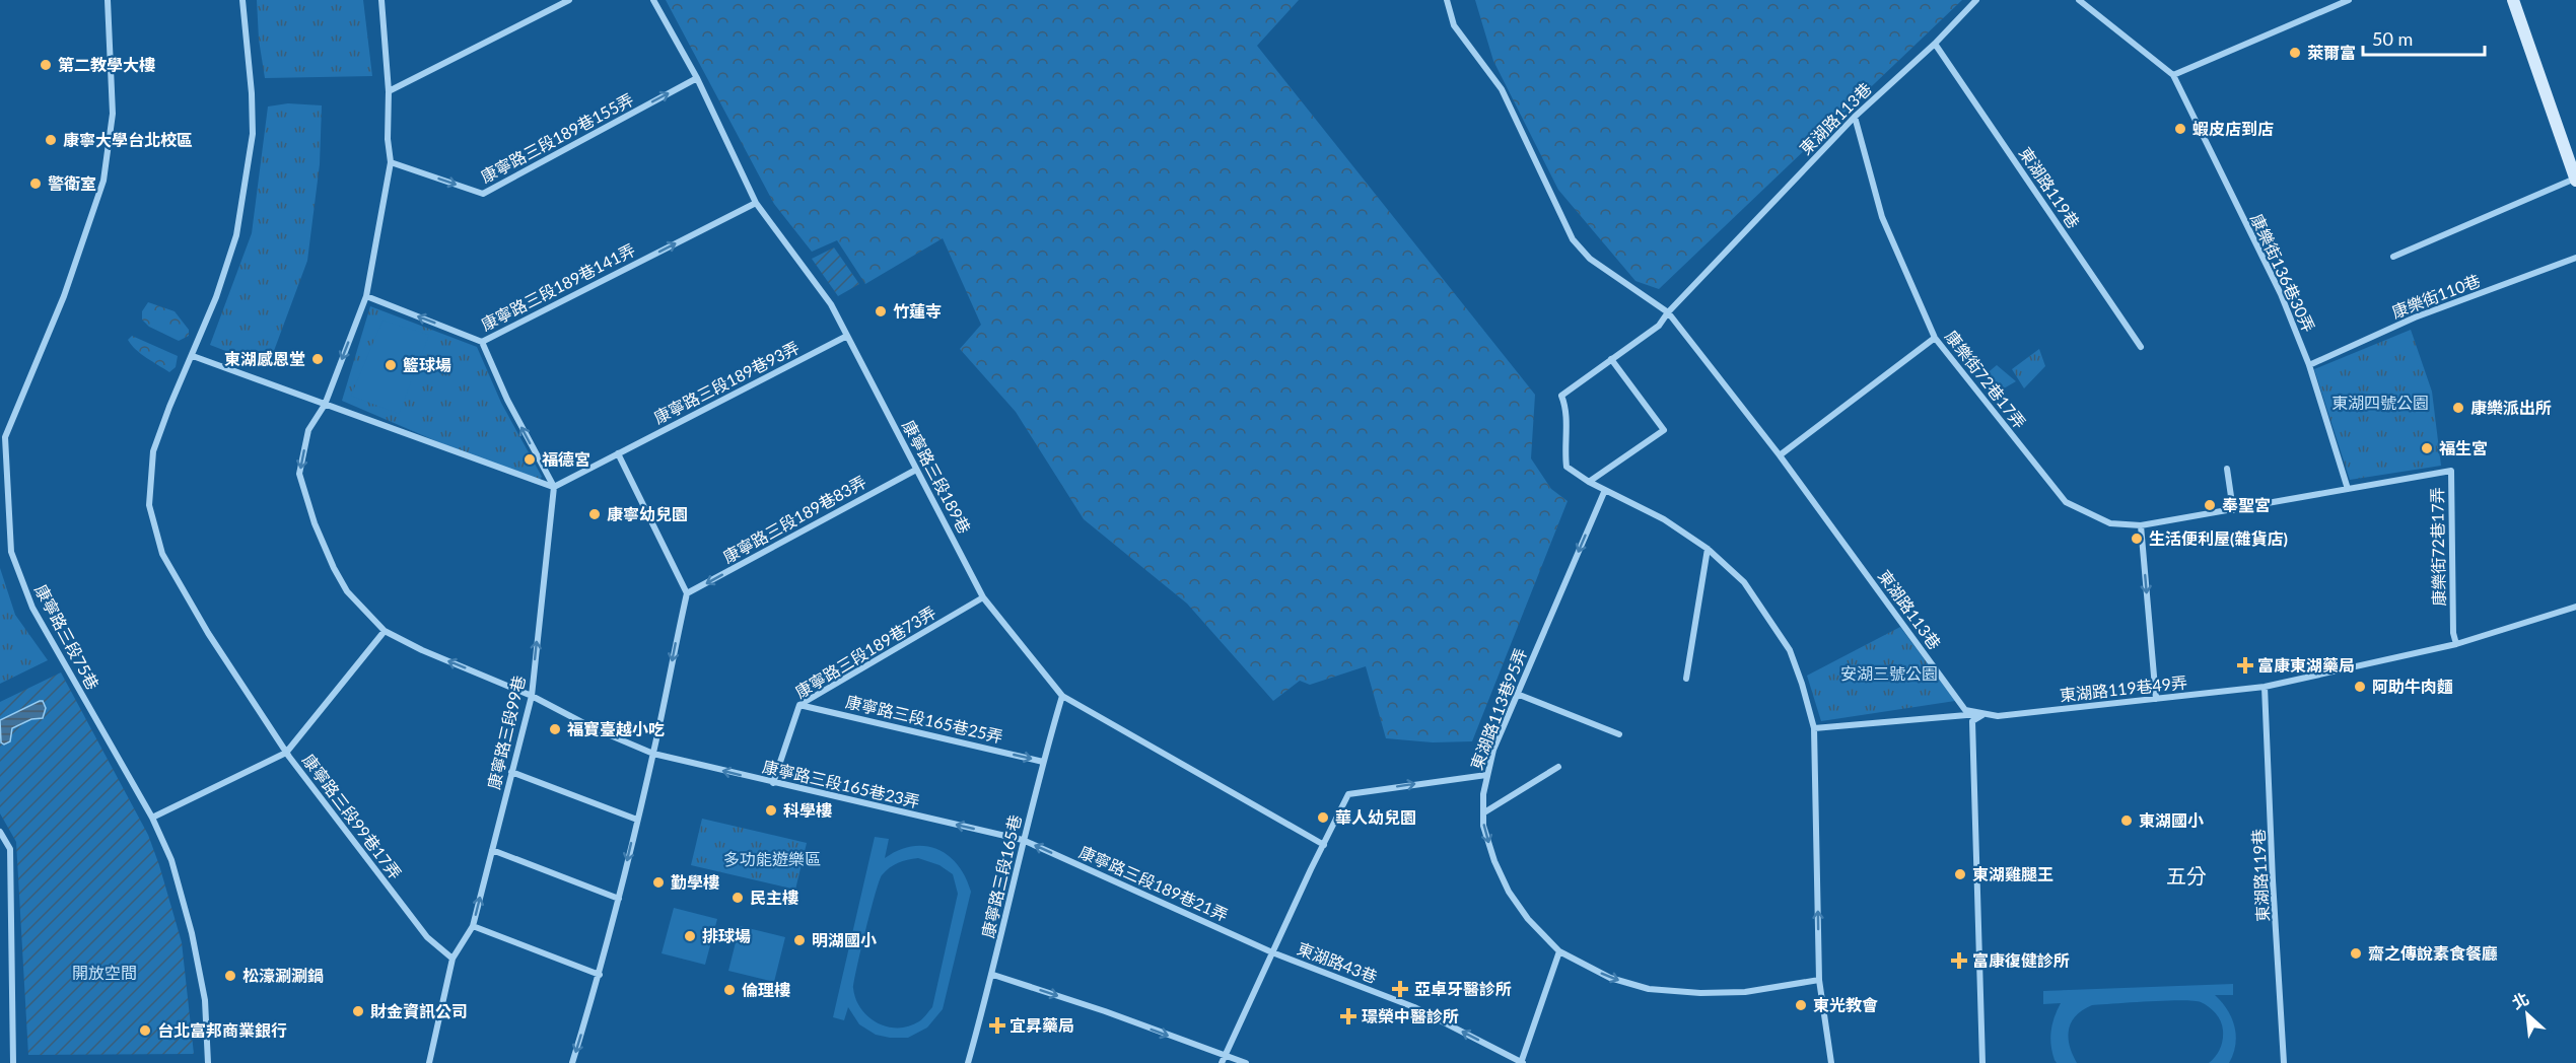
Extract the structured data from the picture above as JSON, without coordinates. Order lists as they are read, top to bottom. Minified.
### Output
{"streets":{"street":["東湖路113巷","康寧路三段189巷155弄","東湖路119巷","康樂街136巷30弄","康寧路三段189巷141弄","康樂街110巷","康樂街72巷17弄","康寧路三段189巷93弄","康寧路三段189巷","康寧路三段189巷83弄","康寧路三段75巷","康寧路三段189巷73弄","東湖路119巷49弄","東湖路113巷95弄","康寧路三段165巷25弄","康寧路三段99巷","康寧路三段165巷23弄","康寧路三段99巷17弄","康寧路三段165巷","康寧路三段189巷21弄","東湖路43巷"]},"crossings":[["東湖路113巷","東湖路119巷"],["東湖路113巷","康樂街72巷17弄"],["東湖路113巷","東湖路119巷49弄"],["康寧路三段189巷155弄","康寧路三段189巷"],["康寧路三段189巷155弄","康寧路三段165巷23弄"],["東湖路119巷","東湖路119巷49弄"],["康樂街136巷30弄","康樂街110巷"],["康樂街136巷30弄","康樂街72巷17弄"],["康寧路三段189巷141弄","康寧路三段189巷"],["康寧路三段189巷141弄","康寧路三段165巷23弄"],["康樂街72巷17弄","東湖路119巷49弄"],["康寧路三段189巷93弄","康寧路三段189巷"],["康寧路三段189巷93弄","康寧路三段99巷"],["康寧路三段189巷","康寧路三段189巷83弄"],["康寧路三段189巷","康寧路三段189巷73弄"],["康寧路三段189巷","康寧路三段165巷"],["康寧路三段189巷73弄","康寧路三段165巷25弄"],["康寧路三段189巷73弄","康寧路三段165巷23弄"],["康寧路三段165巷25弄","康寧路三段165巷"],["康寧路三段99巷","康寧路三段165巷23弄"],["康寧路三段99巷","康寧路三段99巷17弄"],["康寧路三段165巷23弄","康寧路三段99巷17弄"],["康寧路三段165巷23弄","康寧路三段165巷"],["康寧路三段165巷23弄","康寧路三段189巷21弄"],["康寧路三段165巷","康寧路三段189巷21弄"],["康寧路三段189巷21弄","東湖路43巷"]],"one_way":["康寧路三段189巷155弄","康寧路三段189巷83弄","康寧路三段165巷25弄","康寧路三段99巷","康寧路三段189巷21弄","東湖路43巷"],"districts":["五分"],"parks":["東湖四號公園","安湖三號公園","多功能遊樂區","開放空間"],"places":{"other":["萊爾富","第二教學大樓","蝦皮店到店","康寧大學台北校區","警衛室","竹蓮寺","東湖感恩堂","籃球場","康樂派出所","福生宮","福德宮","奉聖宮","康寧幼兒園","生活便利屋(雜貨店)","阿助牛肉麵","福寶臺越小吃","科學樓","華人幼兒園","東湖國小","東湖雞腿王","勤學樓","民主樓","排球場","明湖國小","齋之傳說素食餐廳","松濠涮涮鍋","倫理樓","東光教會","財金資訊公司","台北富邦商業銀行"],"health":["富康東湖藥局","富康復健診所","亞卓牙醫診所","璟榮中醫診所","宜昇藥局"]},"scale_bar":"50 m","north":"top left"}
